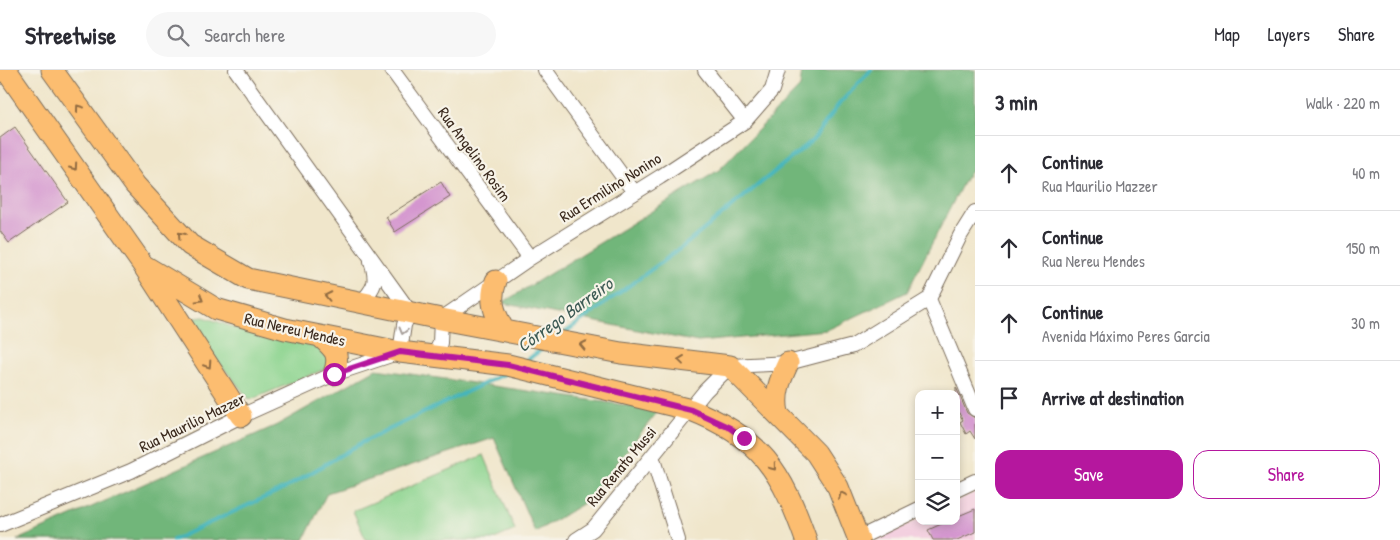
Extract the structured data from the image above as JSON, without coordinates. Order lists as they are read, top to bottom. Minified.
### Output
{"streets":{"main road":["Rua Nereu Mendes"],"street":["Rua Angelino Rosim","Rua Ermilino Nonino","Rua Maurilio Mazzer","Rua Renato Mussi"]},"crossings":[["Rua Angelino Rosim","Rua Ermilino Nonino"],["Rua Nereu Mendes","Rua Maurilio Mazzer"],["Rua Nereu Mendes","Rua Renato Mussi"]],"water":["Córrego Barreiro"],"page":{"header":"Streetwise","search":"Search here","nav":["Map","Layers","Share"],"heading":["3 min","Walk · 220 m"],"list":[["Continue","Rua Maurilio Mazzer","40 m"],["Continue","Rua Nereu Mendes","150 m"],["Continue","Avenida Máximo Peres Garcia","30 m"],"Arrive at destination"],"map_buttons":["+","−"],"buttons":["Save","Share"]}}
